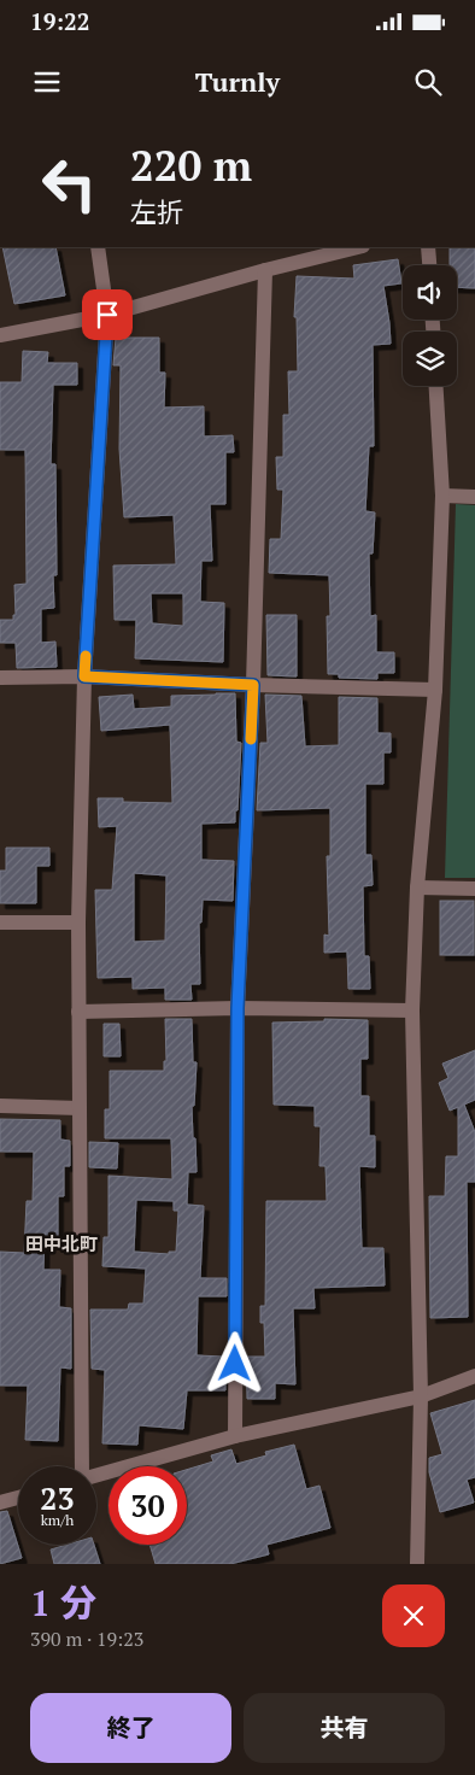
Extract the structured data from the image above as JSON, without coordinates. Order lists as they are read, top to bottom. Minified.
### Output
{"districts":["田中北町"],"page":{"status":"19:22","header":"Turnly","turn":["220 m","左折"],"speed":"23 km/h","limit":"30","heading":["1 分","390 m · 19:23"],"buttons":["終了","共有"]}}
